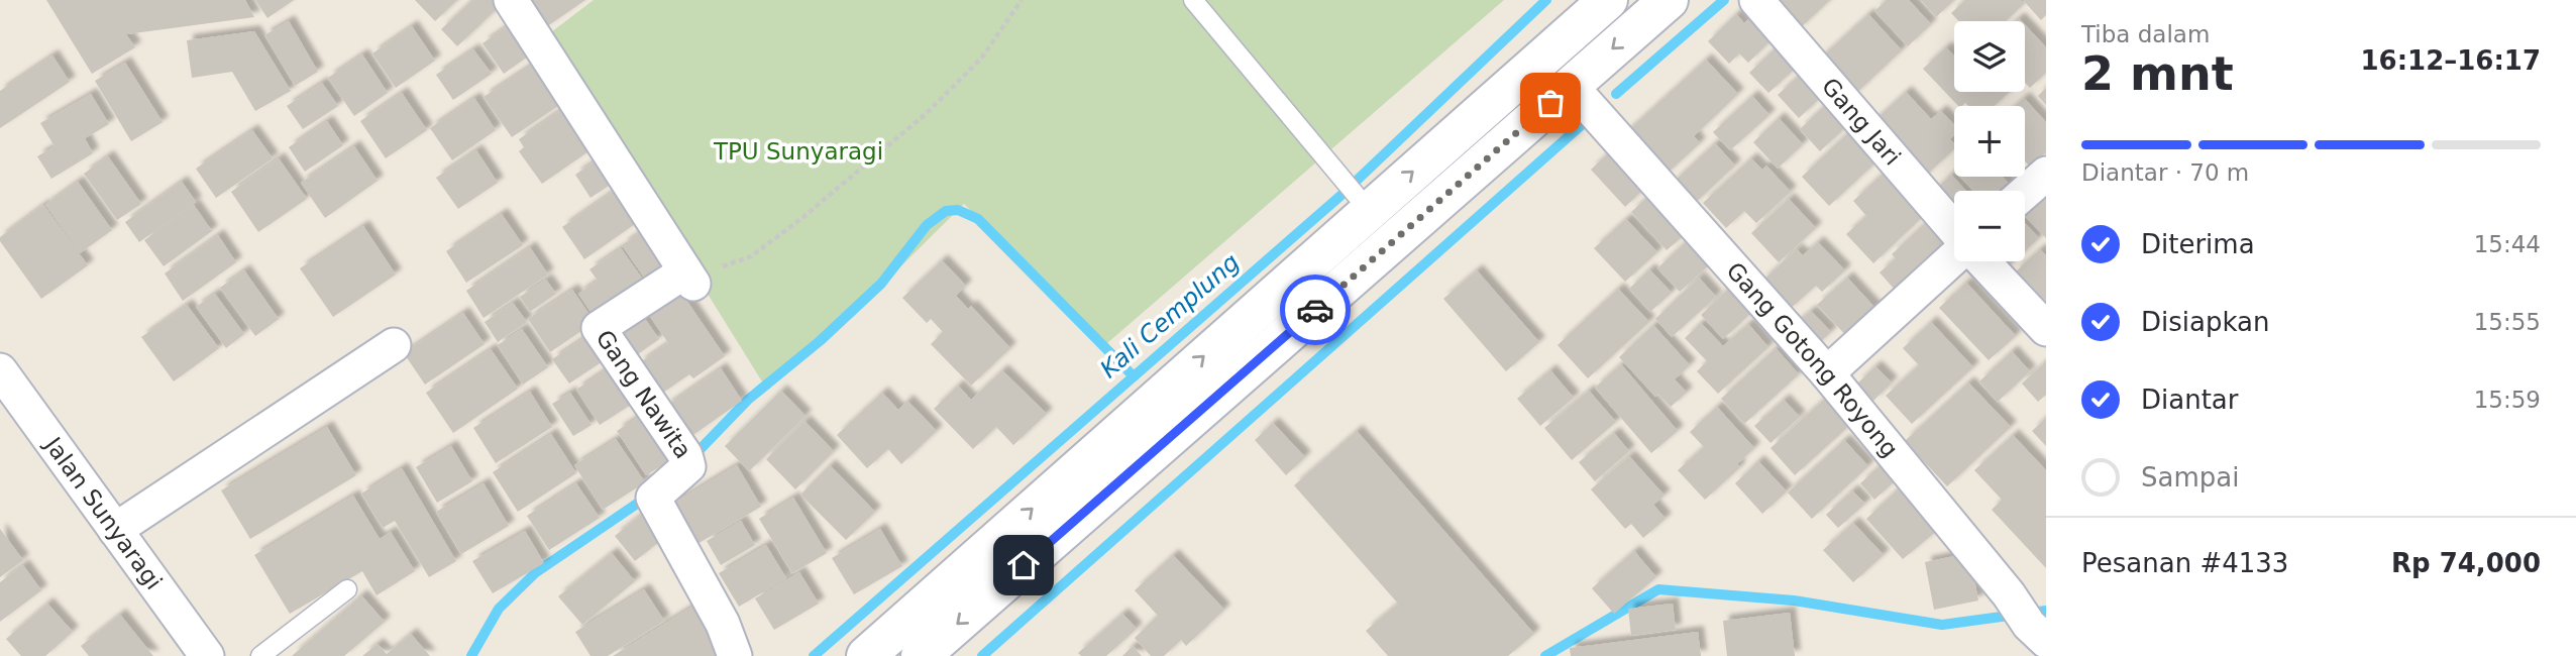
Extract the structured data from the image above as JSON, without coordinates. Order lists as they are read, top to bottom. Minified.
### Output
{"streets":{"street":["Gang Jari","Gang Gotong Royong","Gang Nawita","Jalan Sunyaragi"]},"water":["Kali Cemplung"],"parks":["TPU Sunyaragi"],"page":{"heading":["2 mnt","Tiba dalam","16:12–16:17"],"panel":["Pesanan #4133","Rp 74,000"],"map_buttons":["+","−"],"bar":"Diantar · 70 m","list":[["Diterima","15:44"],["Disiapkan","15:55"],["Diantar","15:59"],"Sampai"]}}
